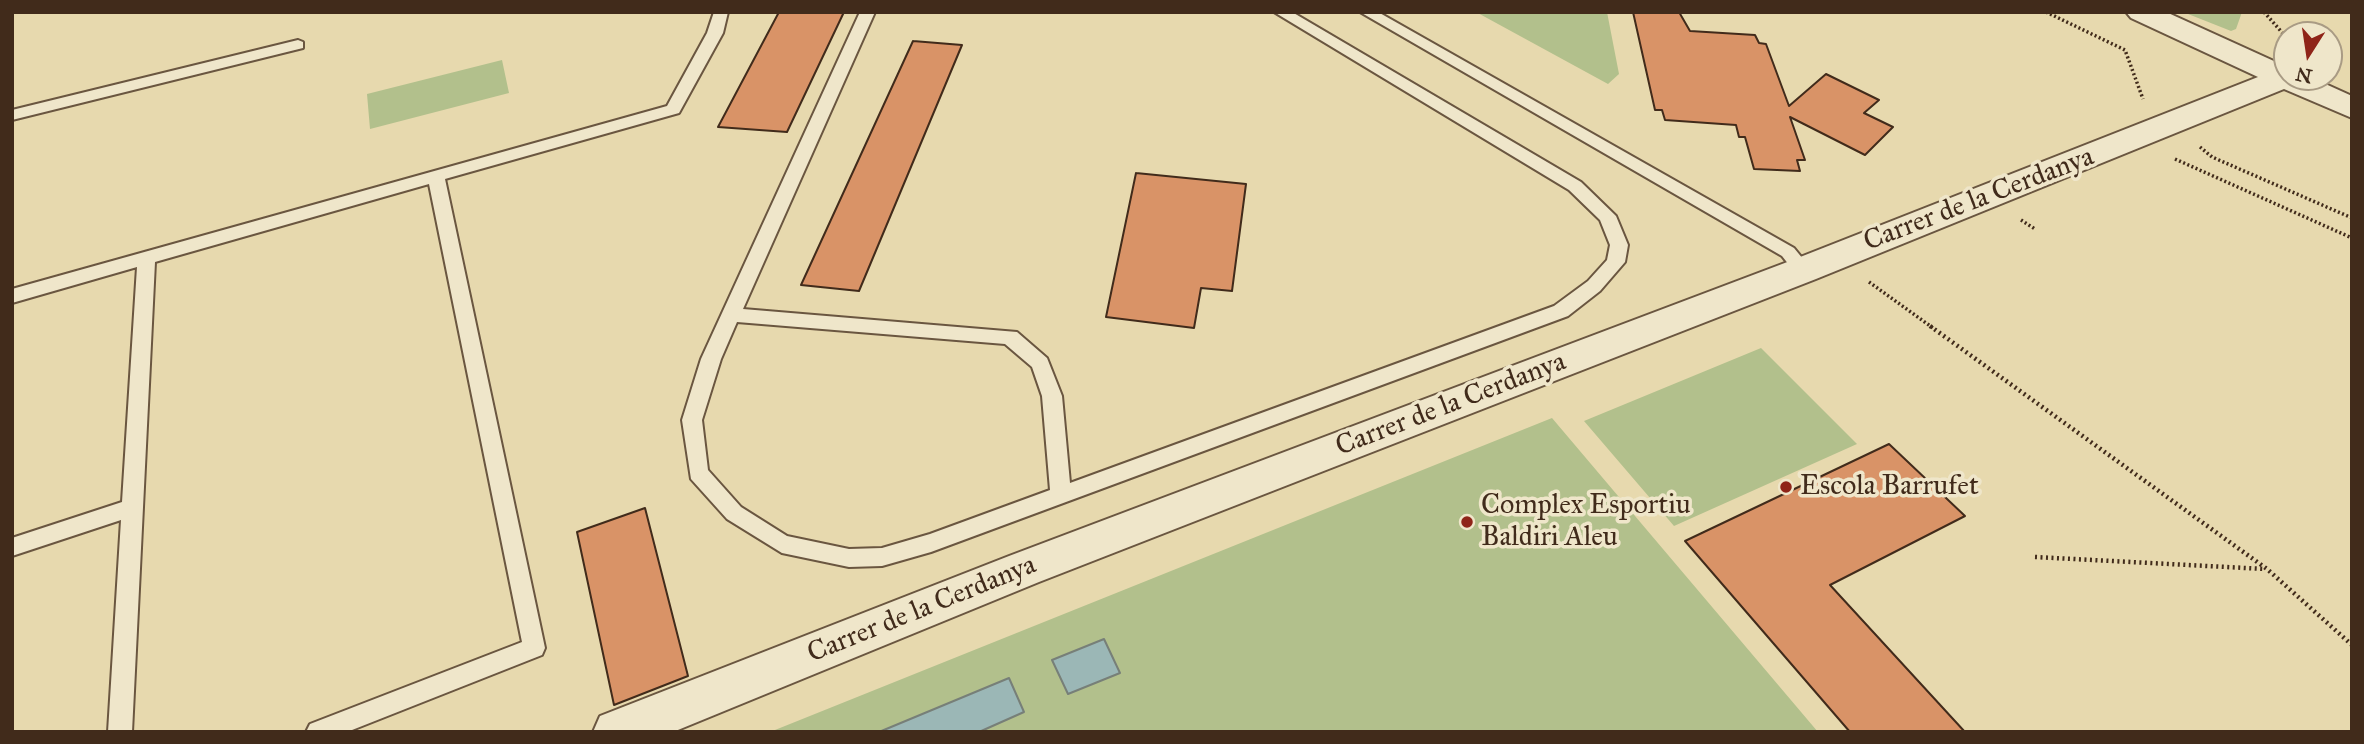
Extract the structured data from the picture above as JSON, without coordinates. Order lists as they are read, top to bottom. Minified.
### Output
{"streets":{"street":["Carrer de la Cerdanya"]},"places":["Escola Barrufet","Complex Esportiu Baldiri Aleu"],"north":"bottom"}
